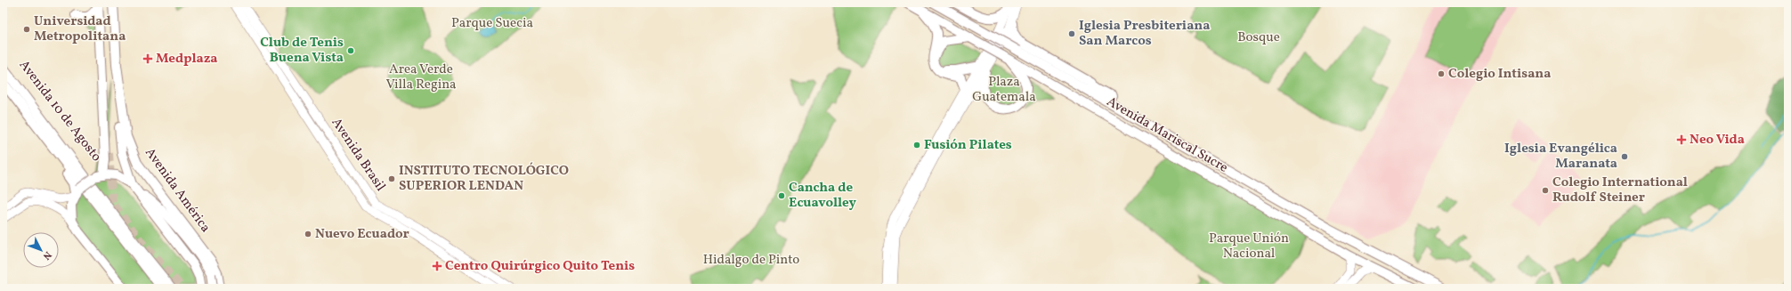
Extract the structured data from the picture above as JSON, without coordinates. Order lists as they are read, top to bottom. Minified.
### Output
{"streets":{"main road":["Avenida 10 de Agosto","Avenida Mariscal Sucre","Avenida América"],"street":["Avenida Brasil"]},"crossings":[["Avenida 10 de Agosto","Avenida América"]],"parks":["Parque Suecia","Bosque","Area Verde Villa Regina","Plaza Guatemala","Parque Unión Nacional","Hidalgo de Pinto"],"places":{"other":["Universidad Metropolitana","Iglesia Presbiteriana San Marcos","Club de Tenis Buena Vista","Colegio Intisana","Fusión Pilates","Iglesia Evangélica Maranata","INSTITUTO TECNOLÓGICO SUPERIOR LENDAN","Colegio International Rudolf Steiner","Cancha de Ecuavolley","Nuevo Ecuador"],"health":["Medplaza","Neo Vida","Centro Quirúrgico Quito Tenis"]},"north":"bottom right"}
